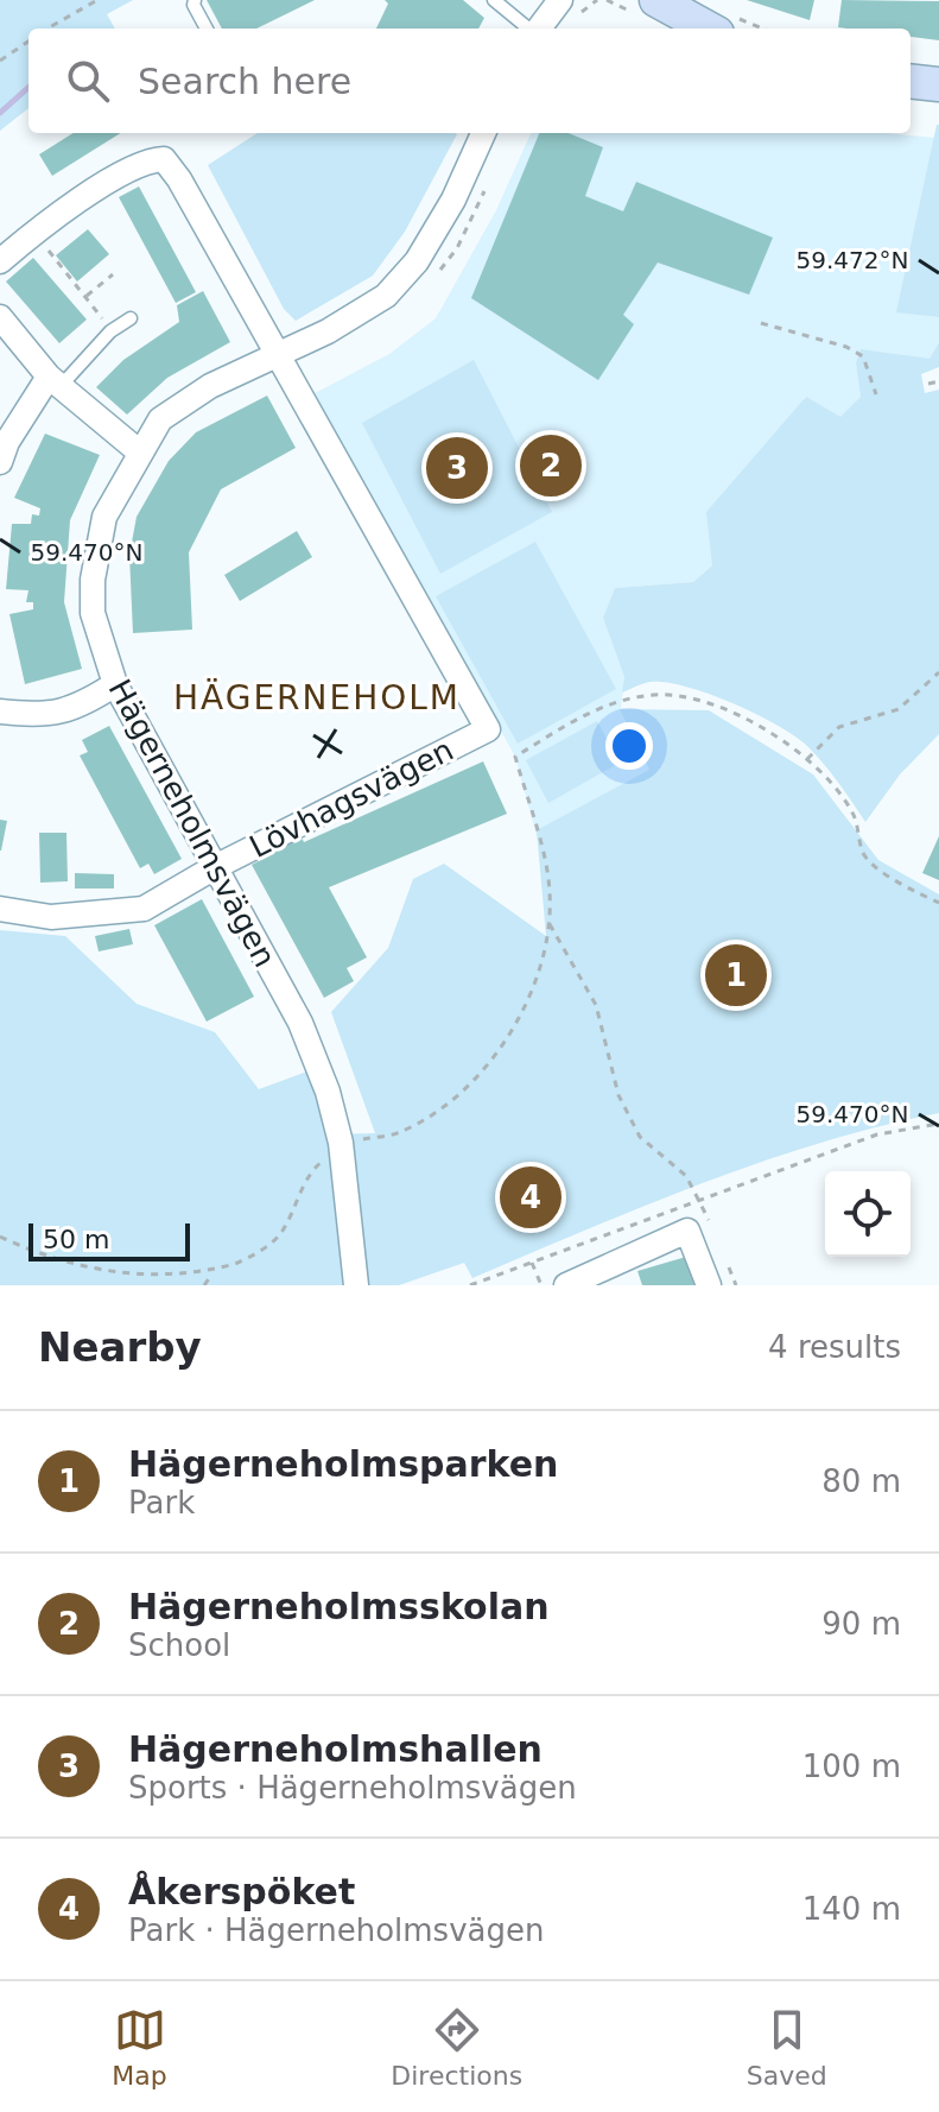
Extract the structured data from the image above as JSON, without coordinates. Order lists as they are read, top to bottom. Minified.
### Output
{"streets":{"street":["Lövhagsvägen","Hägerneholmsvägen"]},"crossings":[["Lövhagsvägen","Hägerneholmsvägen"]],"districts":["HÄGERNEHOLM"],"scale_bar":"50 m","page":{"search":"Search here","pins":["2","3","1","4"],"scale":"50 m","heading":["Nearby","4 results"],"list":[{"mark":"1","name":"Hägerneholmsparken","note":"Park","value":"80 m"},{"mark":"2","name":"Hägerneholmsskolan","note":"School","value":"90 m"},{"mark":"3","name":"Hägerneholmshallen","note":"Sports · Hägerneholmsvägen","value":"100 m"},{"mark":"4","name":"Åkerspöket","note":"Park · Hägerneholmsvägen","value":"140 m"}],"nav":["Map","Directions","Saved"]},"coordinates":["59.472°N","59.470°N"]}
